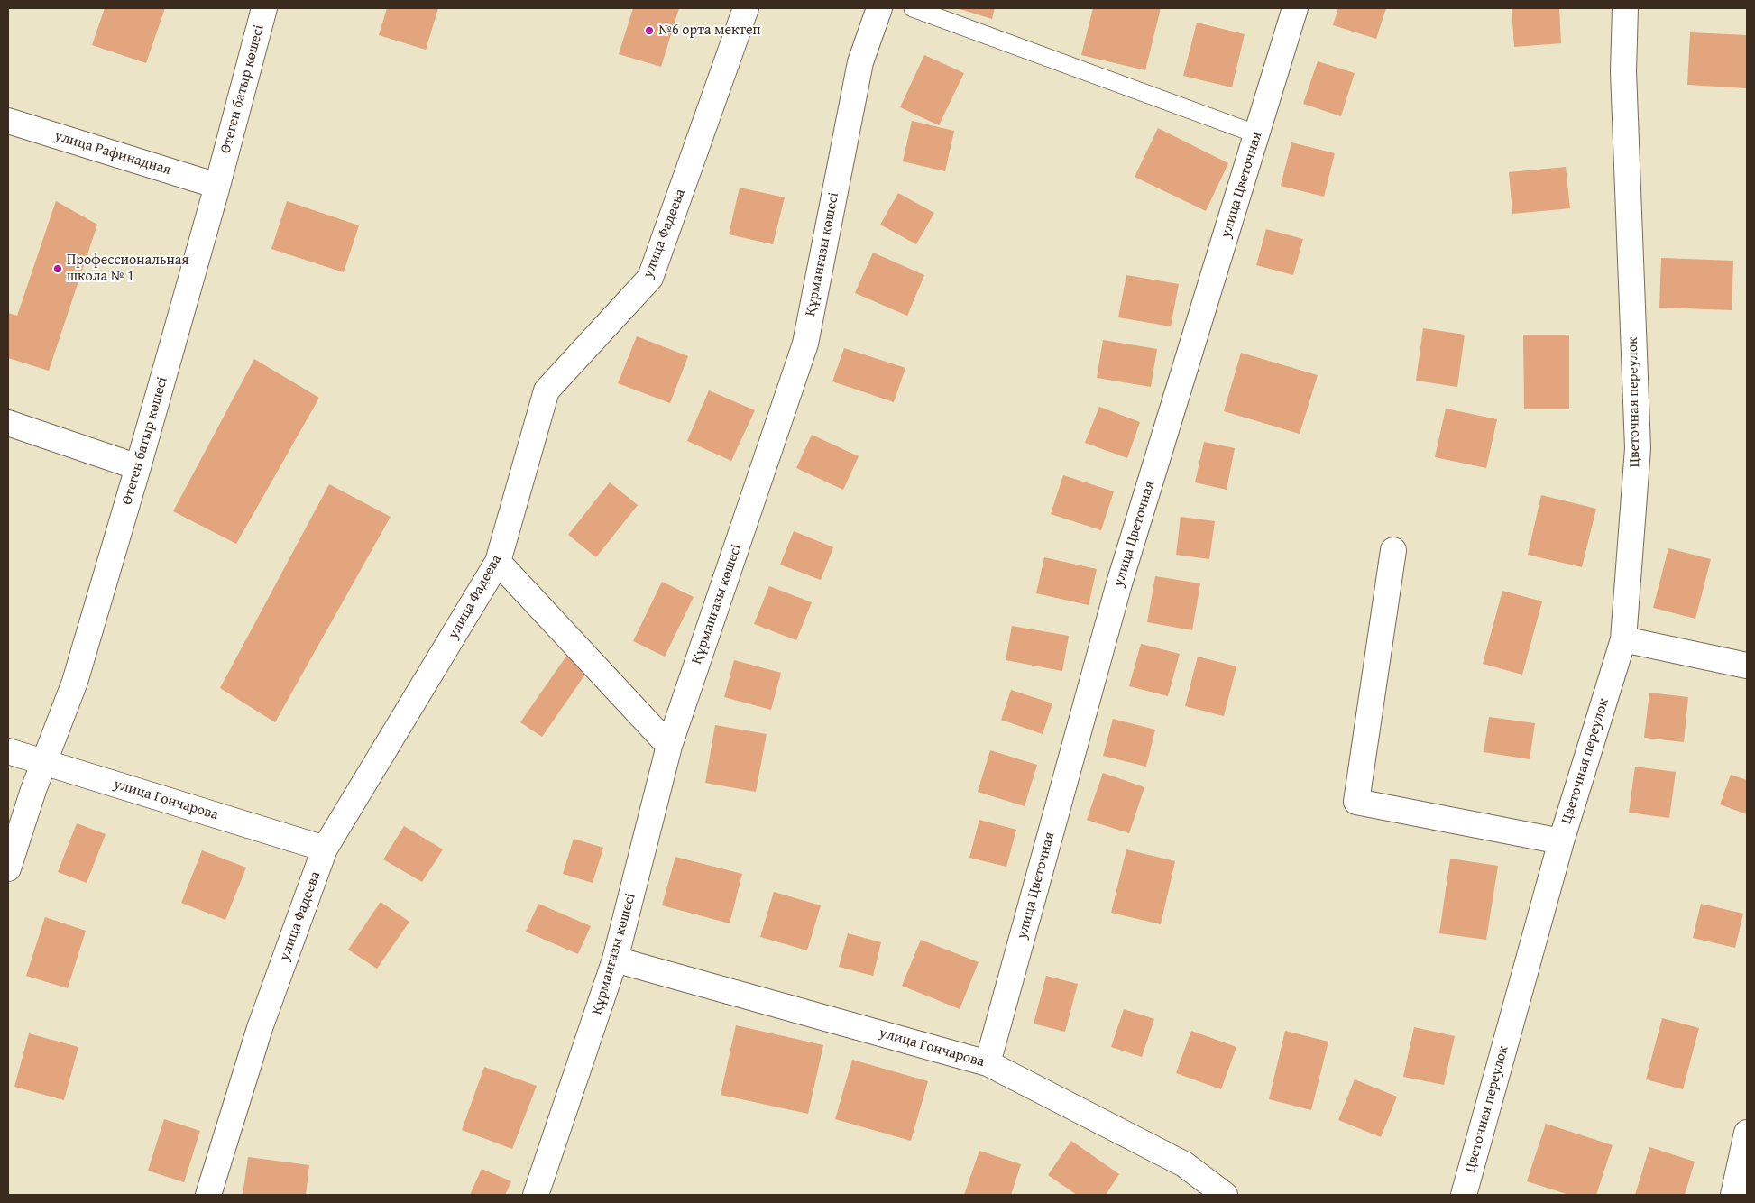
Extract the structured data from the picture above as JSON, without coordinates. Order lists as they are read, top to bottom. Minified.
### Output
{"streets":{"street":["Өтеген батыр көшесі","улица Рафинадная","улица Цветочная","улица Фадеева","Құрманғазы көшесі","Цветочная переулок","улица Гончарова"]},"crossings":[["Өтеген батыр көшесі","улица Рафинадная"],["Өтеген батыр көшесі","улица Гончарова"],["улица Цветочная","улица Гончарова"],["улица Фадеева","улица Гончарова"],["Құрманғазы көшесі","улица Гончарова"]],"places":["№6 орта мектеп","Профессиональная школа № 1"]}
